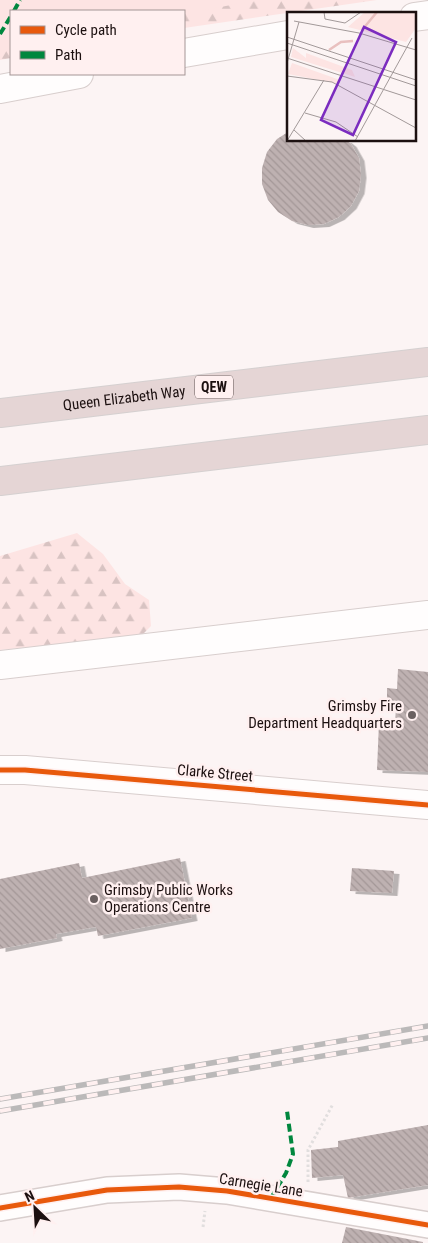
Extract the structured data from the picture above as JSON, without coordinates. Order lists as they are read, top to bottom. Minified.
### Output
{"streets":{"highway":["QEW","Queen Elizabeth Way"],"main road":["Clarke Street"],"street":["Carnegie Lane"]},"places":["Grimsby Fire Department Headquarters","Grimsby Public Works Operations Centre"],"legend":["Cycle path","Path"],"north":"top left"}
